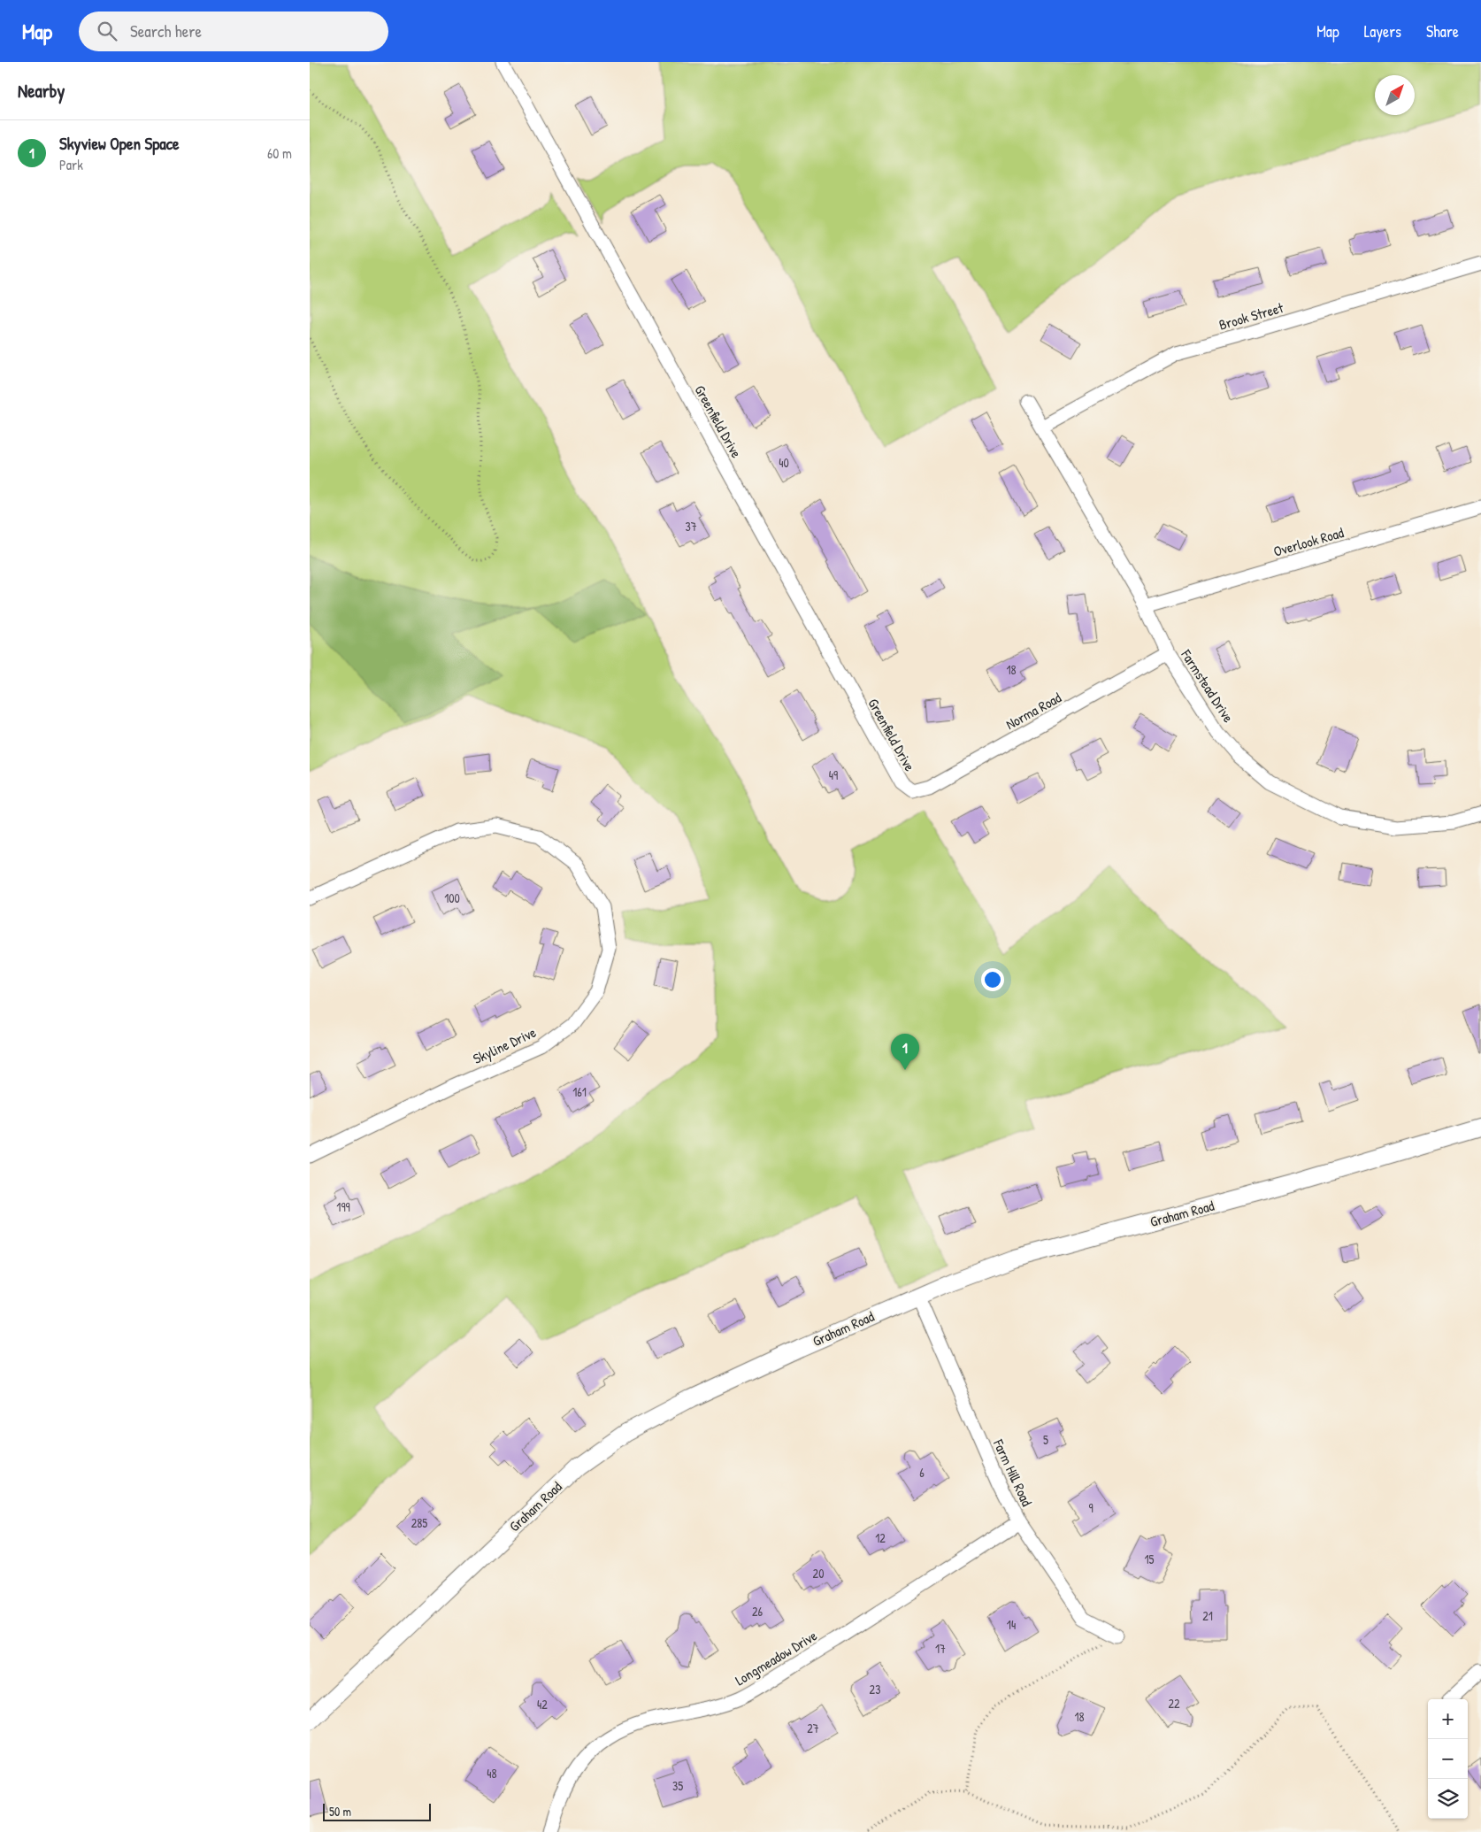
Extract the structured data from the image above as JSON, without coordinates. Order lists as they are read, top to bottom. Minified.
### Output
{"streets":{"street":["Brook Street","Greenfield Drive","Overlook Road","Farmstead Drive","Norma Road","Skyline Drive","Graham Road","Farm Hill Road","Longmeadow Drive"]},"crossings":[["Brook Street","Farmstead Drive"],["Greenfield Drive","Norma Road"],["Overlook Road","Farmstead Drive"],["Farmstead Drive","Norma Road"],["Graham Road","Farm Hill Road"],["Farm Hill Road","Longmeadow Drive"]],"house_numbers":["40","37","18","49","100","161","199","5","6","9","285","12","15","20","26","21","14","17","23","22","42","18","27","48","35"],"scale_bar":"50 m","north":"top right","page":{"header":"Map","search":"Search here","nav":["Map","Layers","Share"],"heading":"Nearby","list":[{"mark":"1","name":"Skyview Open Space","note":"Park","value":"60 m"}],"pins":"1","map_buttons":["+","−"],"scale":"50 m"}}
